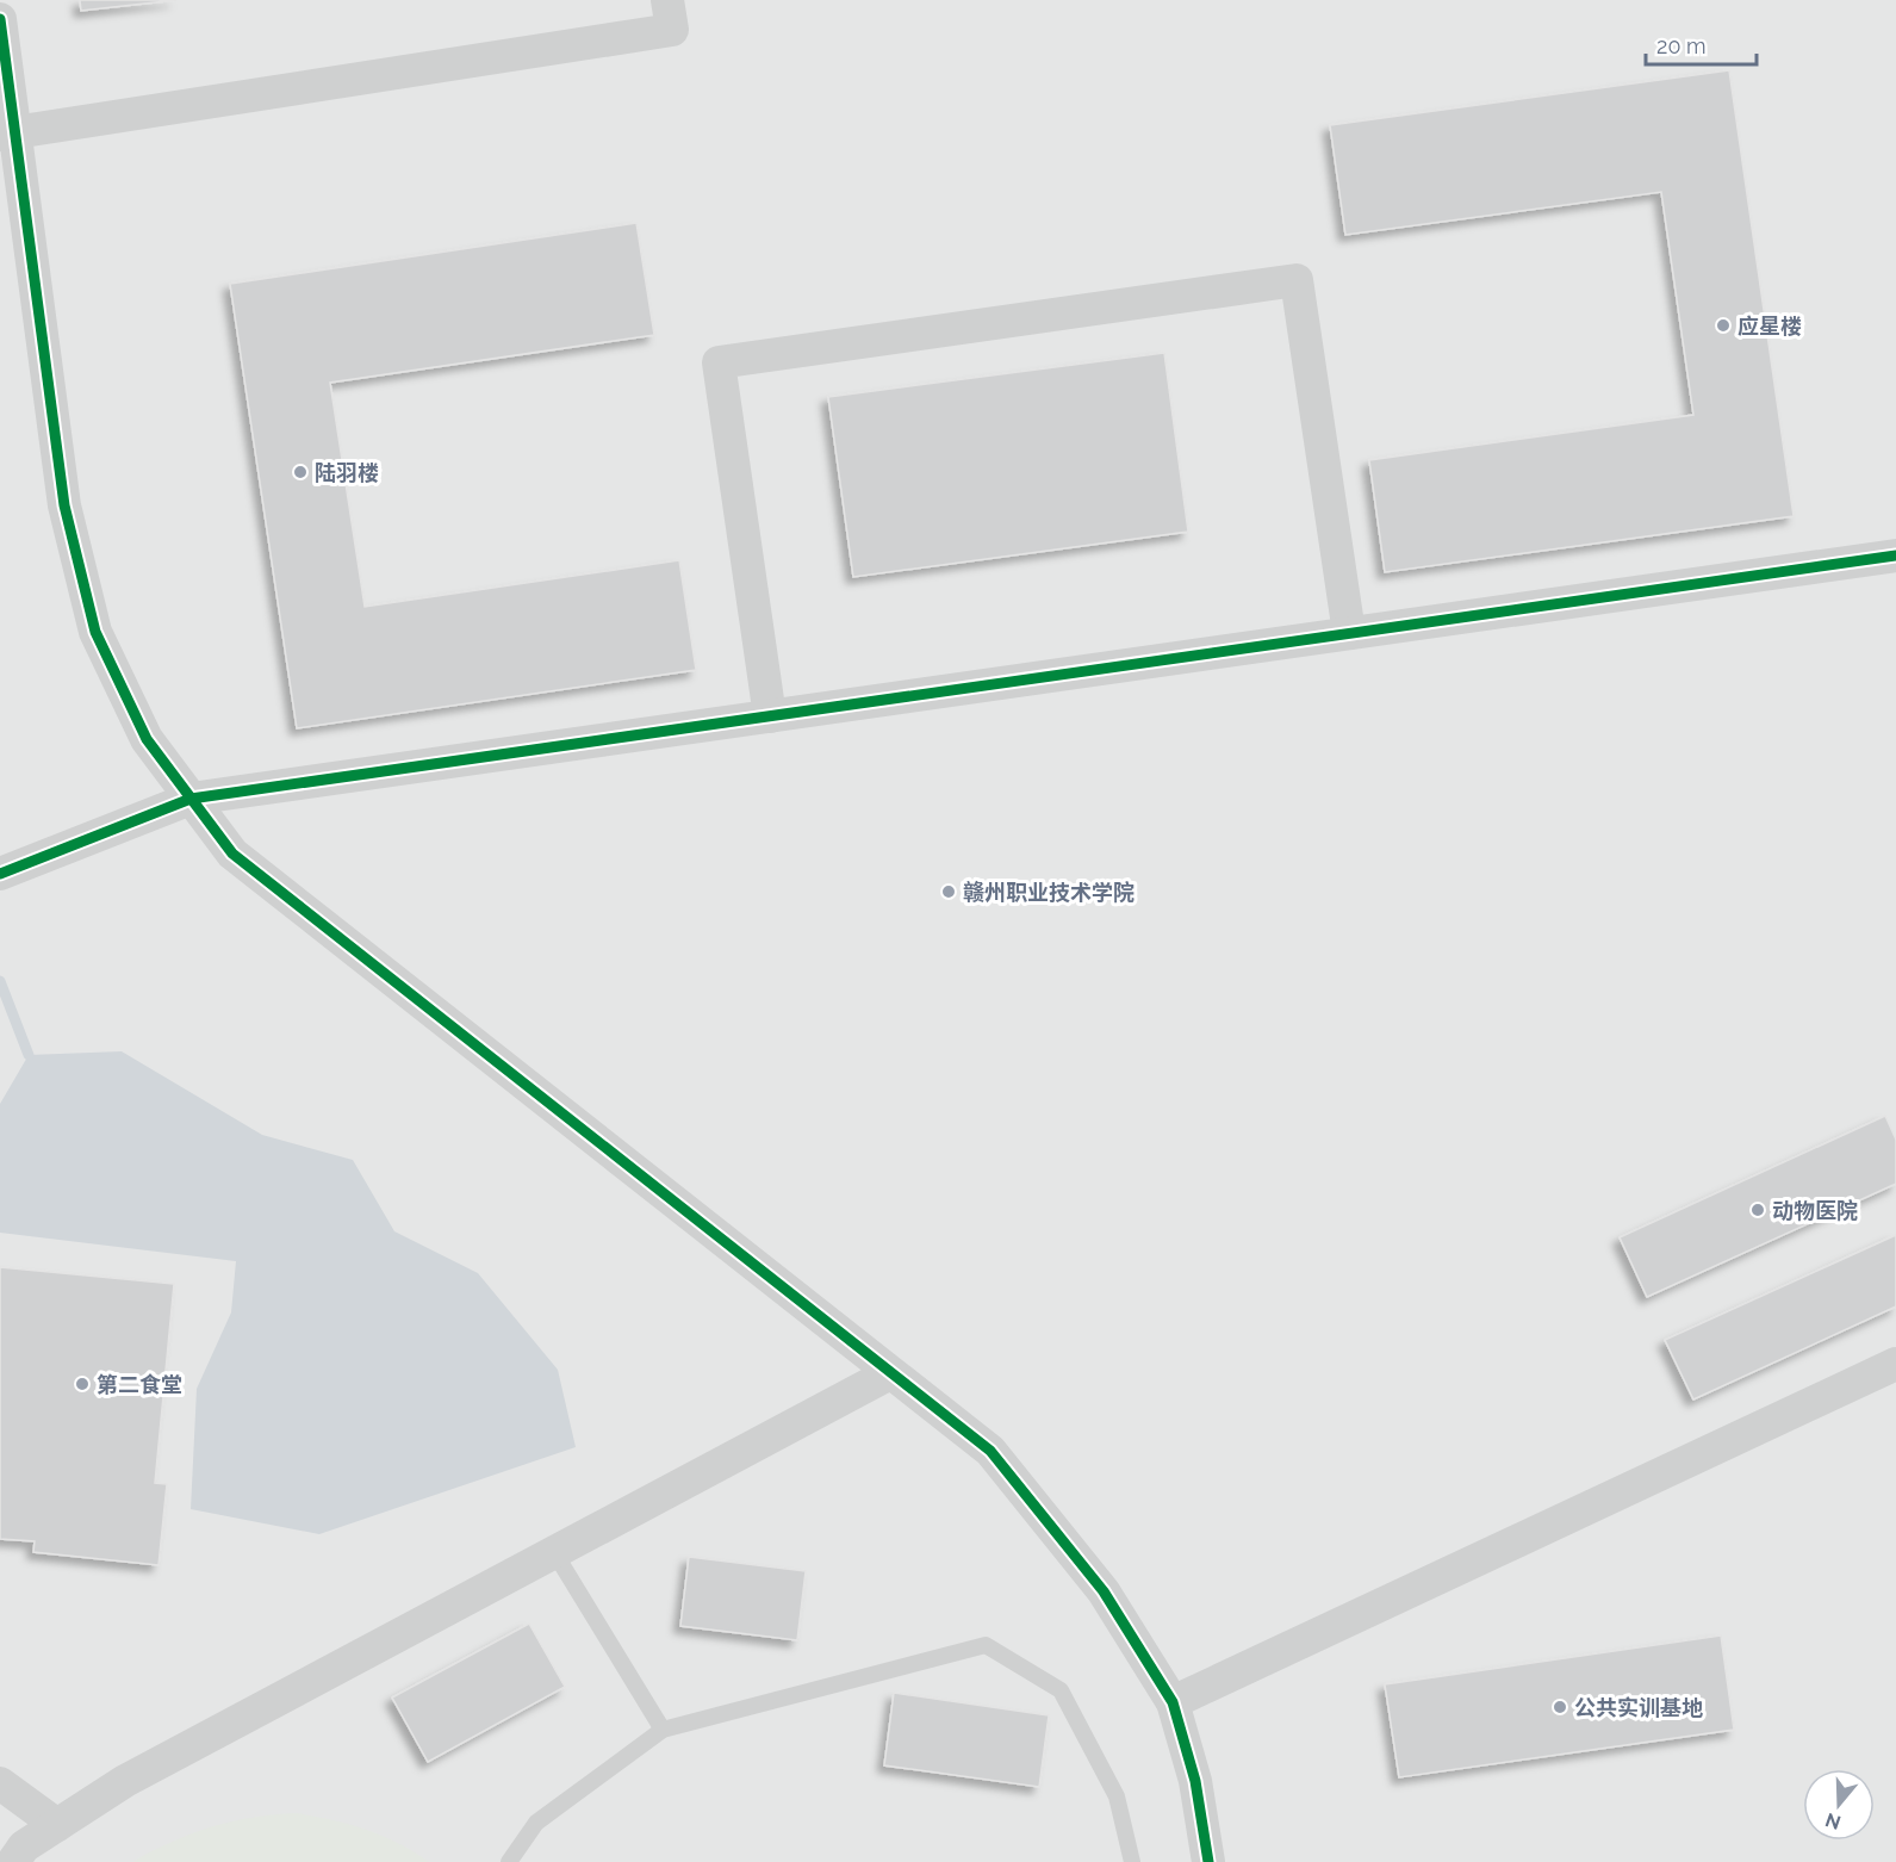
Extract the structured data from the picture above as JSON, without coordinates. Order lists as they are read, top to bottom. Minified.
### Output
{"places":["应星楼","陆羽楼","赣州职业技术学院","动物医院","第二食堂","公共实训基地"],"scale_bar":"20 m","north":"bottom"}
